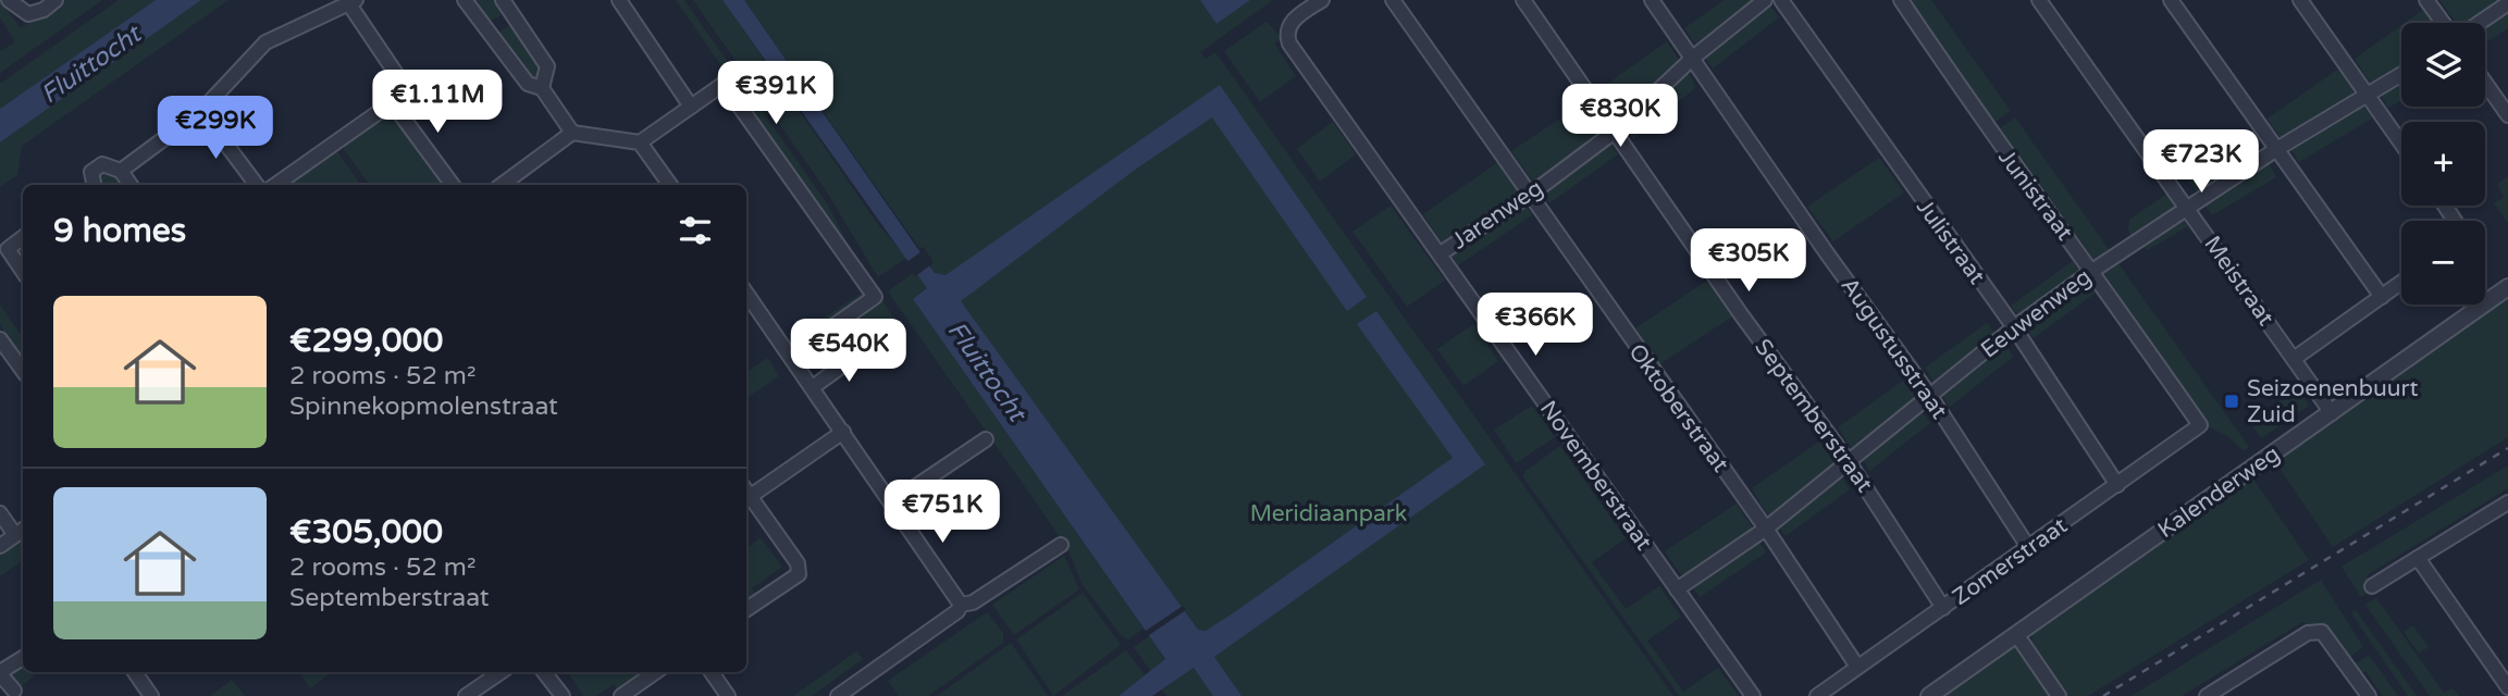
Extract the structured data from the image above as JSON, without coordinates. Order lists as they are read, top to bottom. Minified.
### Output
{"streets":{"street":["Junistraat","Jarenweg","Julistraat","Meistraat","Eeuwenweg","Augustusstraat","Oktoberstraat","Septemberstraat","Novemberstraat","Kalenderweg","Zomerstraat"]},"crossings":[["Junistraat","Eeuwenweg"],["Junistraat","Zomerstraat"],["Jarenweg","Augustusstraat"],["Jarenweg","Oktoberstraat"],["Jarenweg","Septemberstraat"],["Jarenweg","Novemberstraat"],["Julistraat","Eeuwenweg"],["Julistraat","Zomerstraat"],["Meistraat","Eeuwenweg"],["Meistraat","Kalenderweg"],["Eeuwenweg","Augustusstraat"],["Eeuwenweg","Oktoberstraat"],["Eeuwenweg","Septemberstraat"],["Eeuwenweg","Novemberstraat"],["Augustusstraat","Zomerstraat"],["Oktoberstraat","Zomerstraat"],["Septemberstraat","Zomerstraat"]],"water":["Fluittocht"],"parks":["Meridiaanpark"],"places":{"transit":["Seizoenenbuurt Zuid"]},"page":{"map_buttons":["+","−"],"price":["€391K","€1.11M","€830K","€299K","€723K","€305K","€366K","€540K","€751K"],"heading":"9 homes","list":[{"name":"€299,000","note":"2 rooms · 52 m² · Spinnekopmolenstraat"},{"name":"€305,000","note":"2 rooms · 52 m² · Septemberstraat"}]}}
